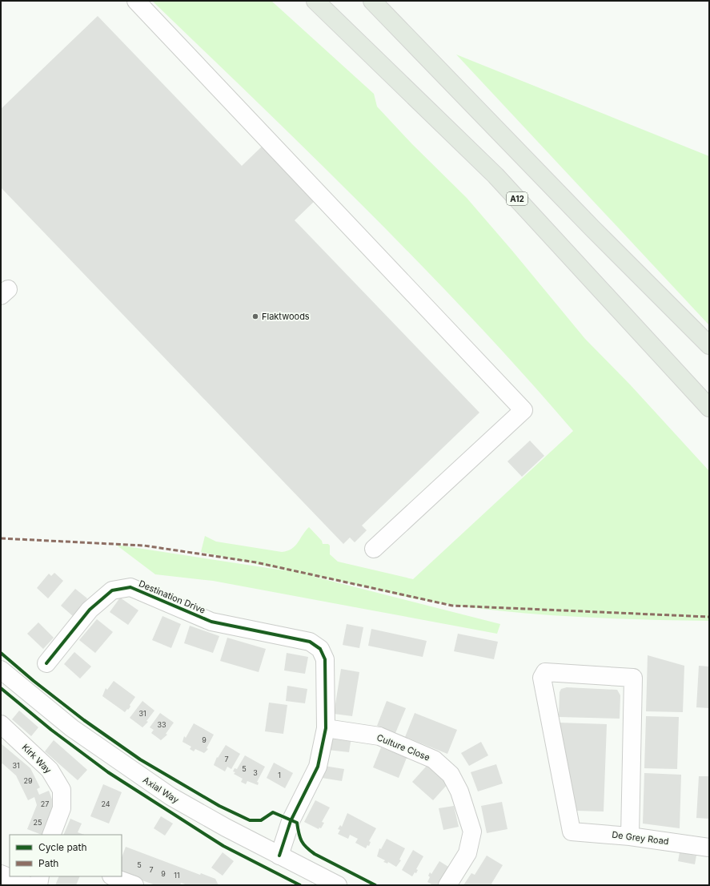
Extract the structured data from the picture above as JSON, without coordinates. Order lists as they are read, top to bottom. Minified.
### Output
{"streets":{"highway":["A12"],"street":["Destination Drive","Culture Close","Kirk Way","Axial Way","De Grey Road"]},"crossings":[["Destination Drive","Culture Close"]],"places":["Flaktwoods"],"house_numbers":["31","33","9","7","31","5","3","1","29","27","24","25","5","7","9","11"],"legend":["Cycle path","Path"]}
